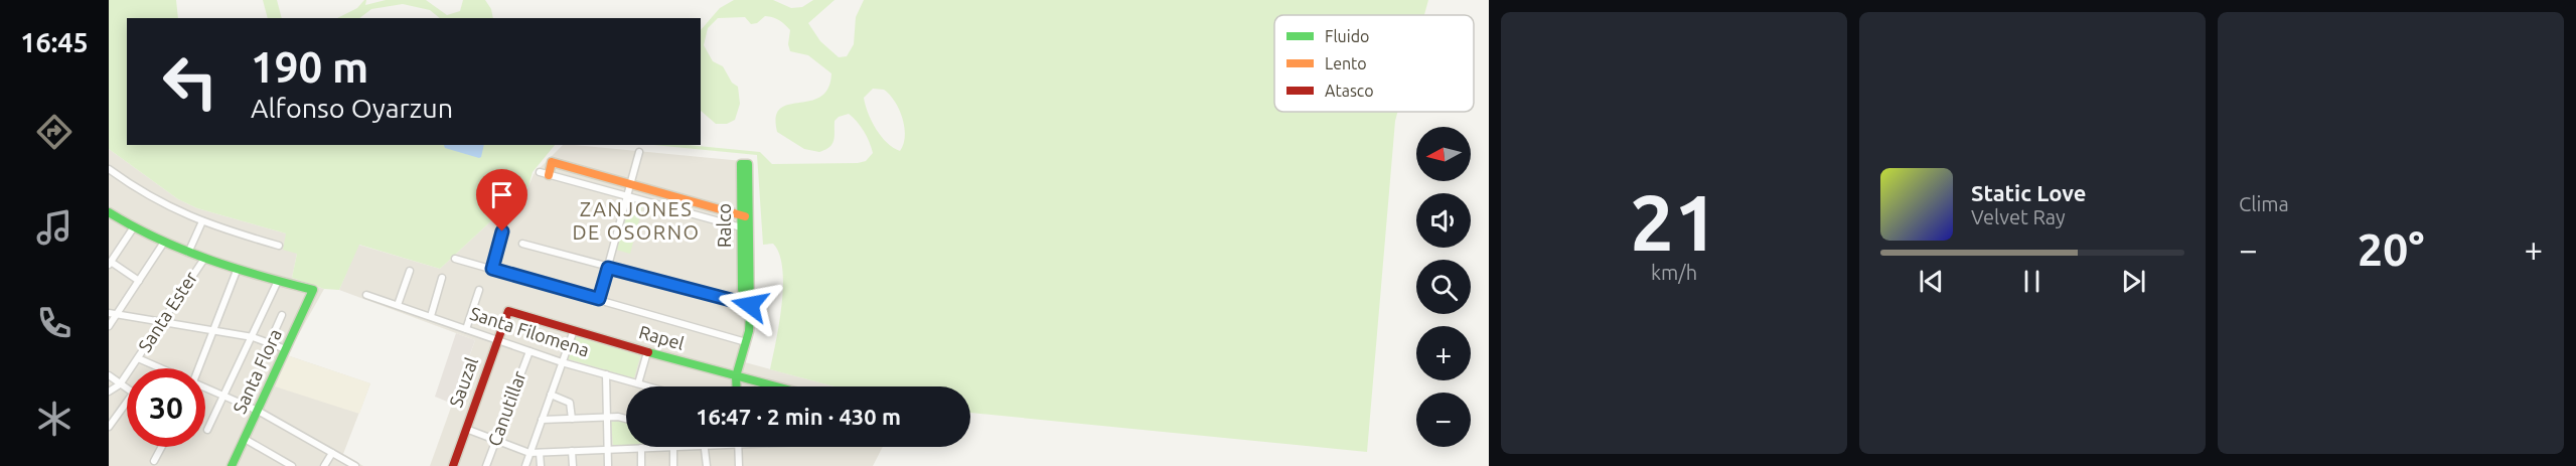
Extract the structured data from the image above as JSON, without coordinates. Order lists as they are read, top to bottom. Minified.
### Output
{"streets":{"street":["Ralco","Santa Ester","Santa Filomena","Rapel","Santa Flora","Sauzal","Canutillar"]},"crossings":[["Ralco","Rapel"],["Santa Filomena","Sauzal"],["Santa Filomena","Canutillar"],["Rapel","Sauzal"]],"districts":["ZANJONES DE OSORNO"],"legend":["Fluido","Lento","Atasco"],"north":"left","page":{"tabs":"16:45","tile":[["21","km/h"],"Clima"],"turn":["190 m","Alfonso Oyarzun"],"map_buttons":["+","−"],"song":["Static Love","Velvet Ray"],"heat":["−","20°","+"],"limit":"30","trip":"16:47 · 2 min · 430 m"}}
